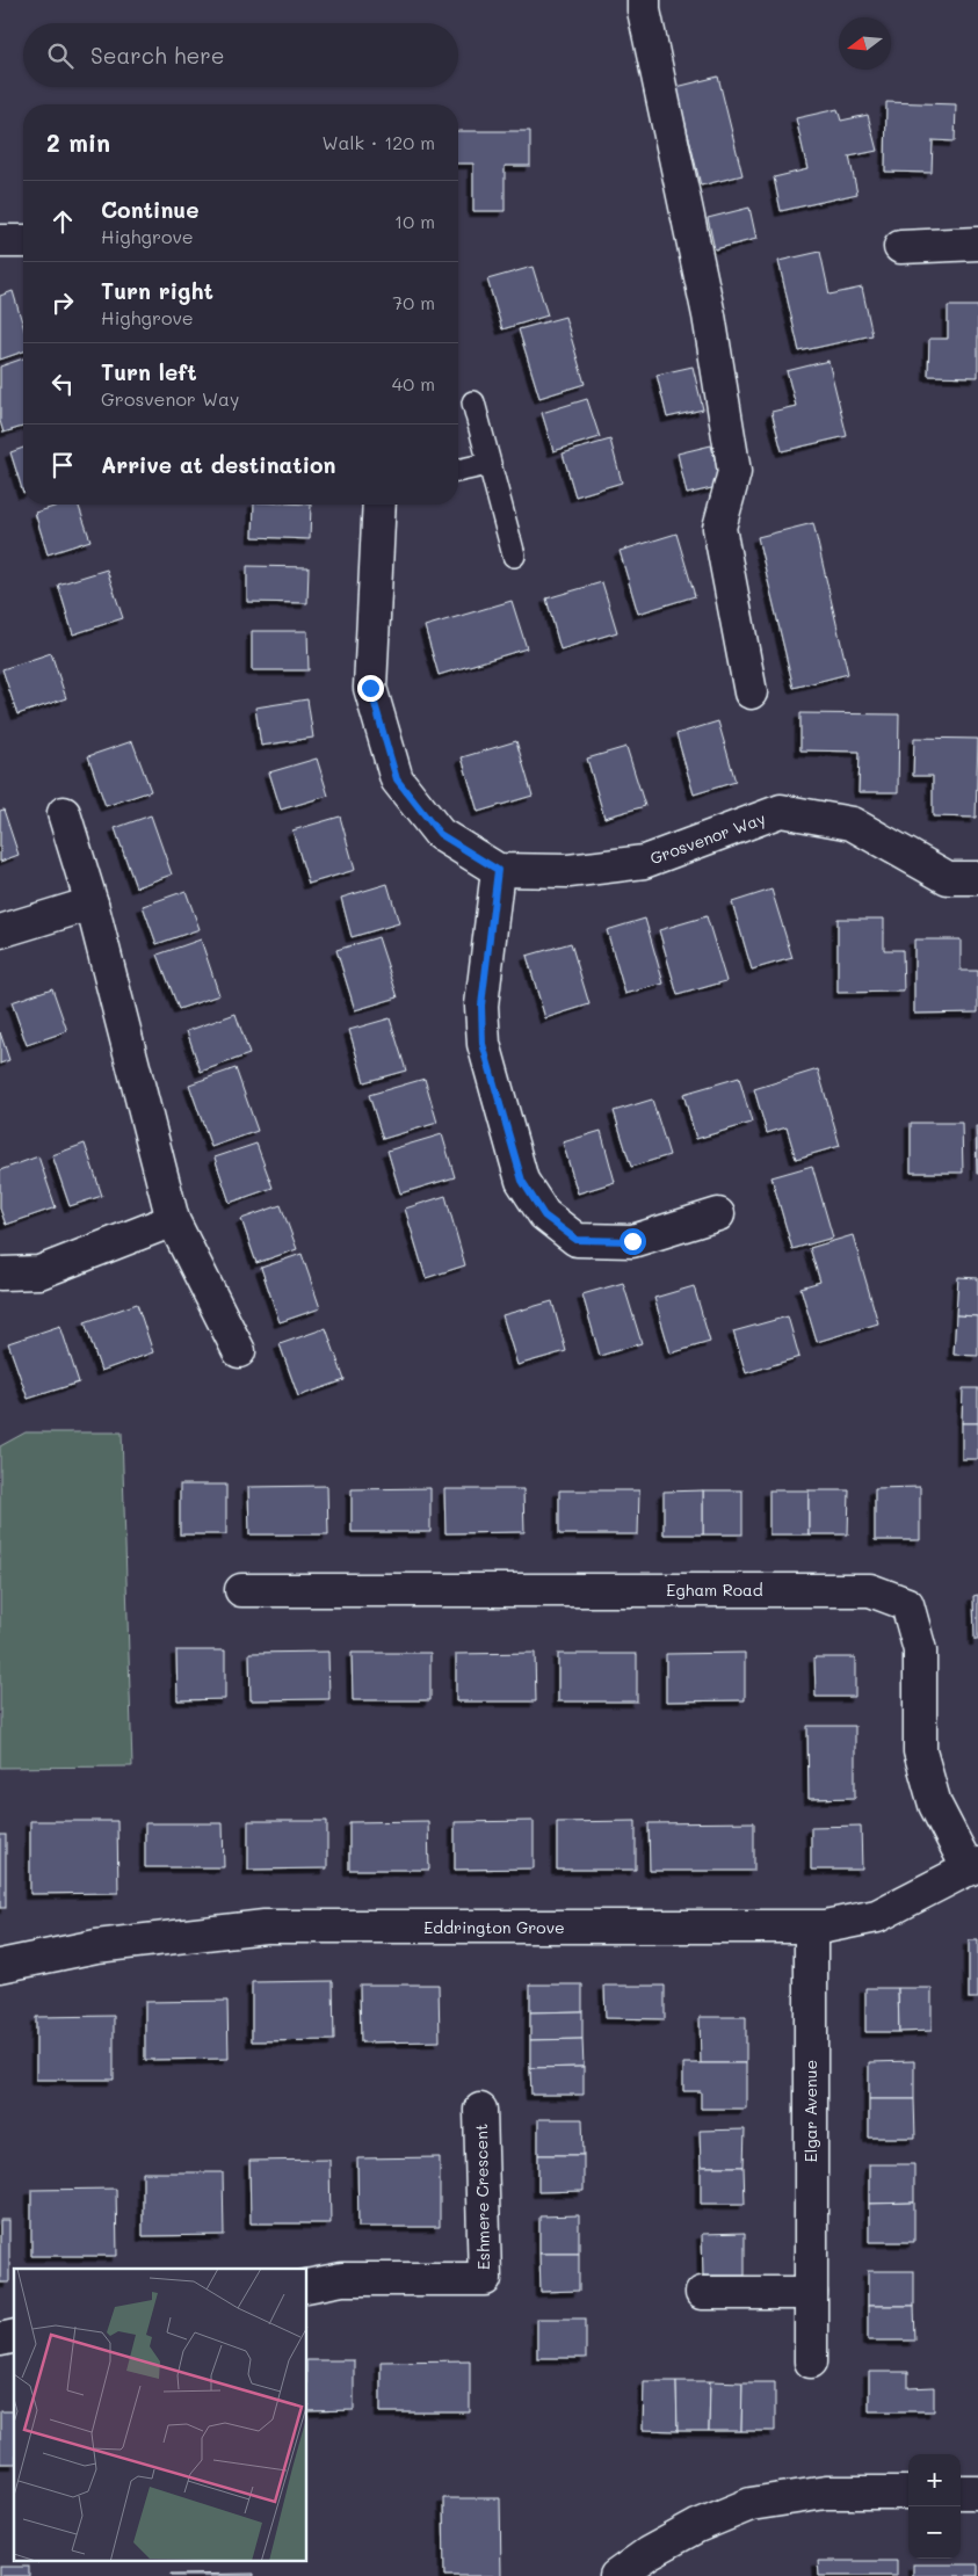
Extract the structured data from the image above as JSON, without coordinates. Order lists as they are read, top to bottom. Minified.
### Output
{"streets":{"street":["Grosvenor Way","Egham Road","Eddrington Grove","Elgar Avenue","Eshmere Crescent"]},"crossings":[["Egham Road","Eddrington Grove"],["Eddrington Grove","Elgar Avenue"]],"north":"left","page":{"search":"Search here","heading":["2 min","Walk · 120 m"],"list":[["Continue","Highgrove","10 m"],["Turn right","Highgrove","70 m"],["Turn left","Grosvenor Way","40 m"],"Arrive at destination"],"map_buttons":["+","−"]}}
